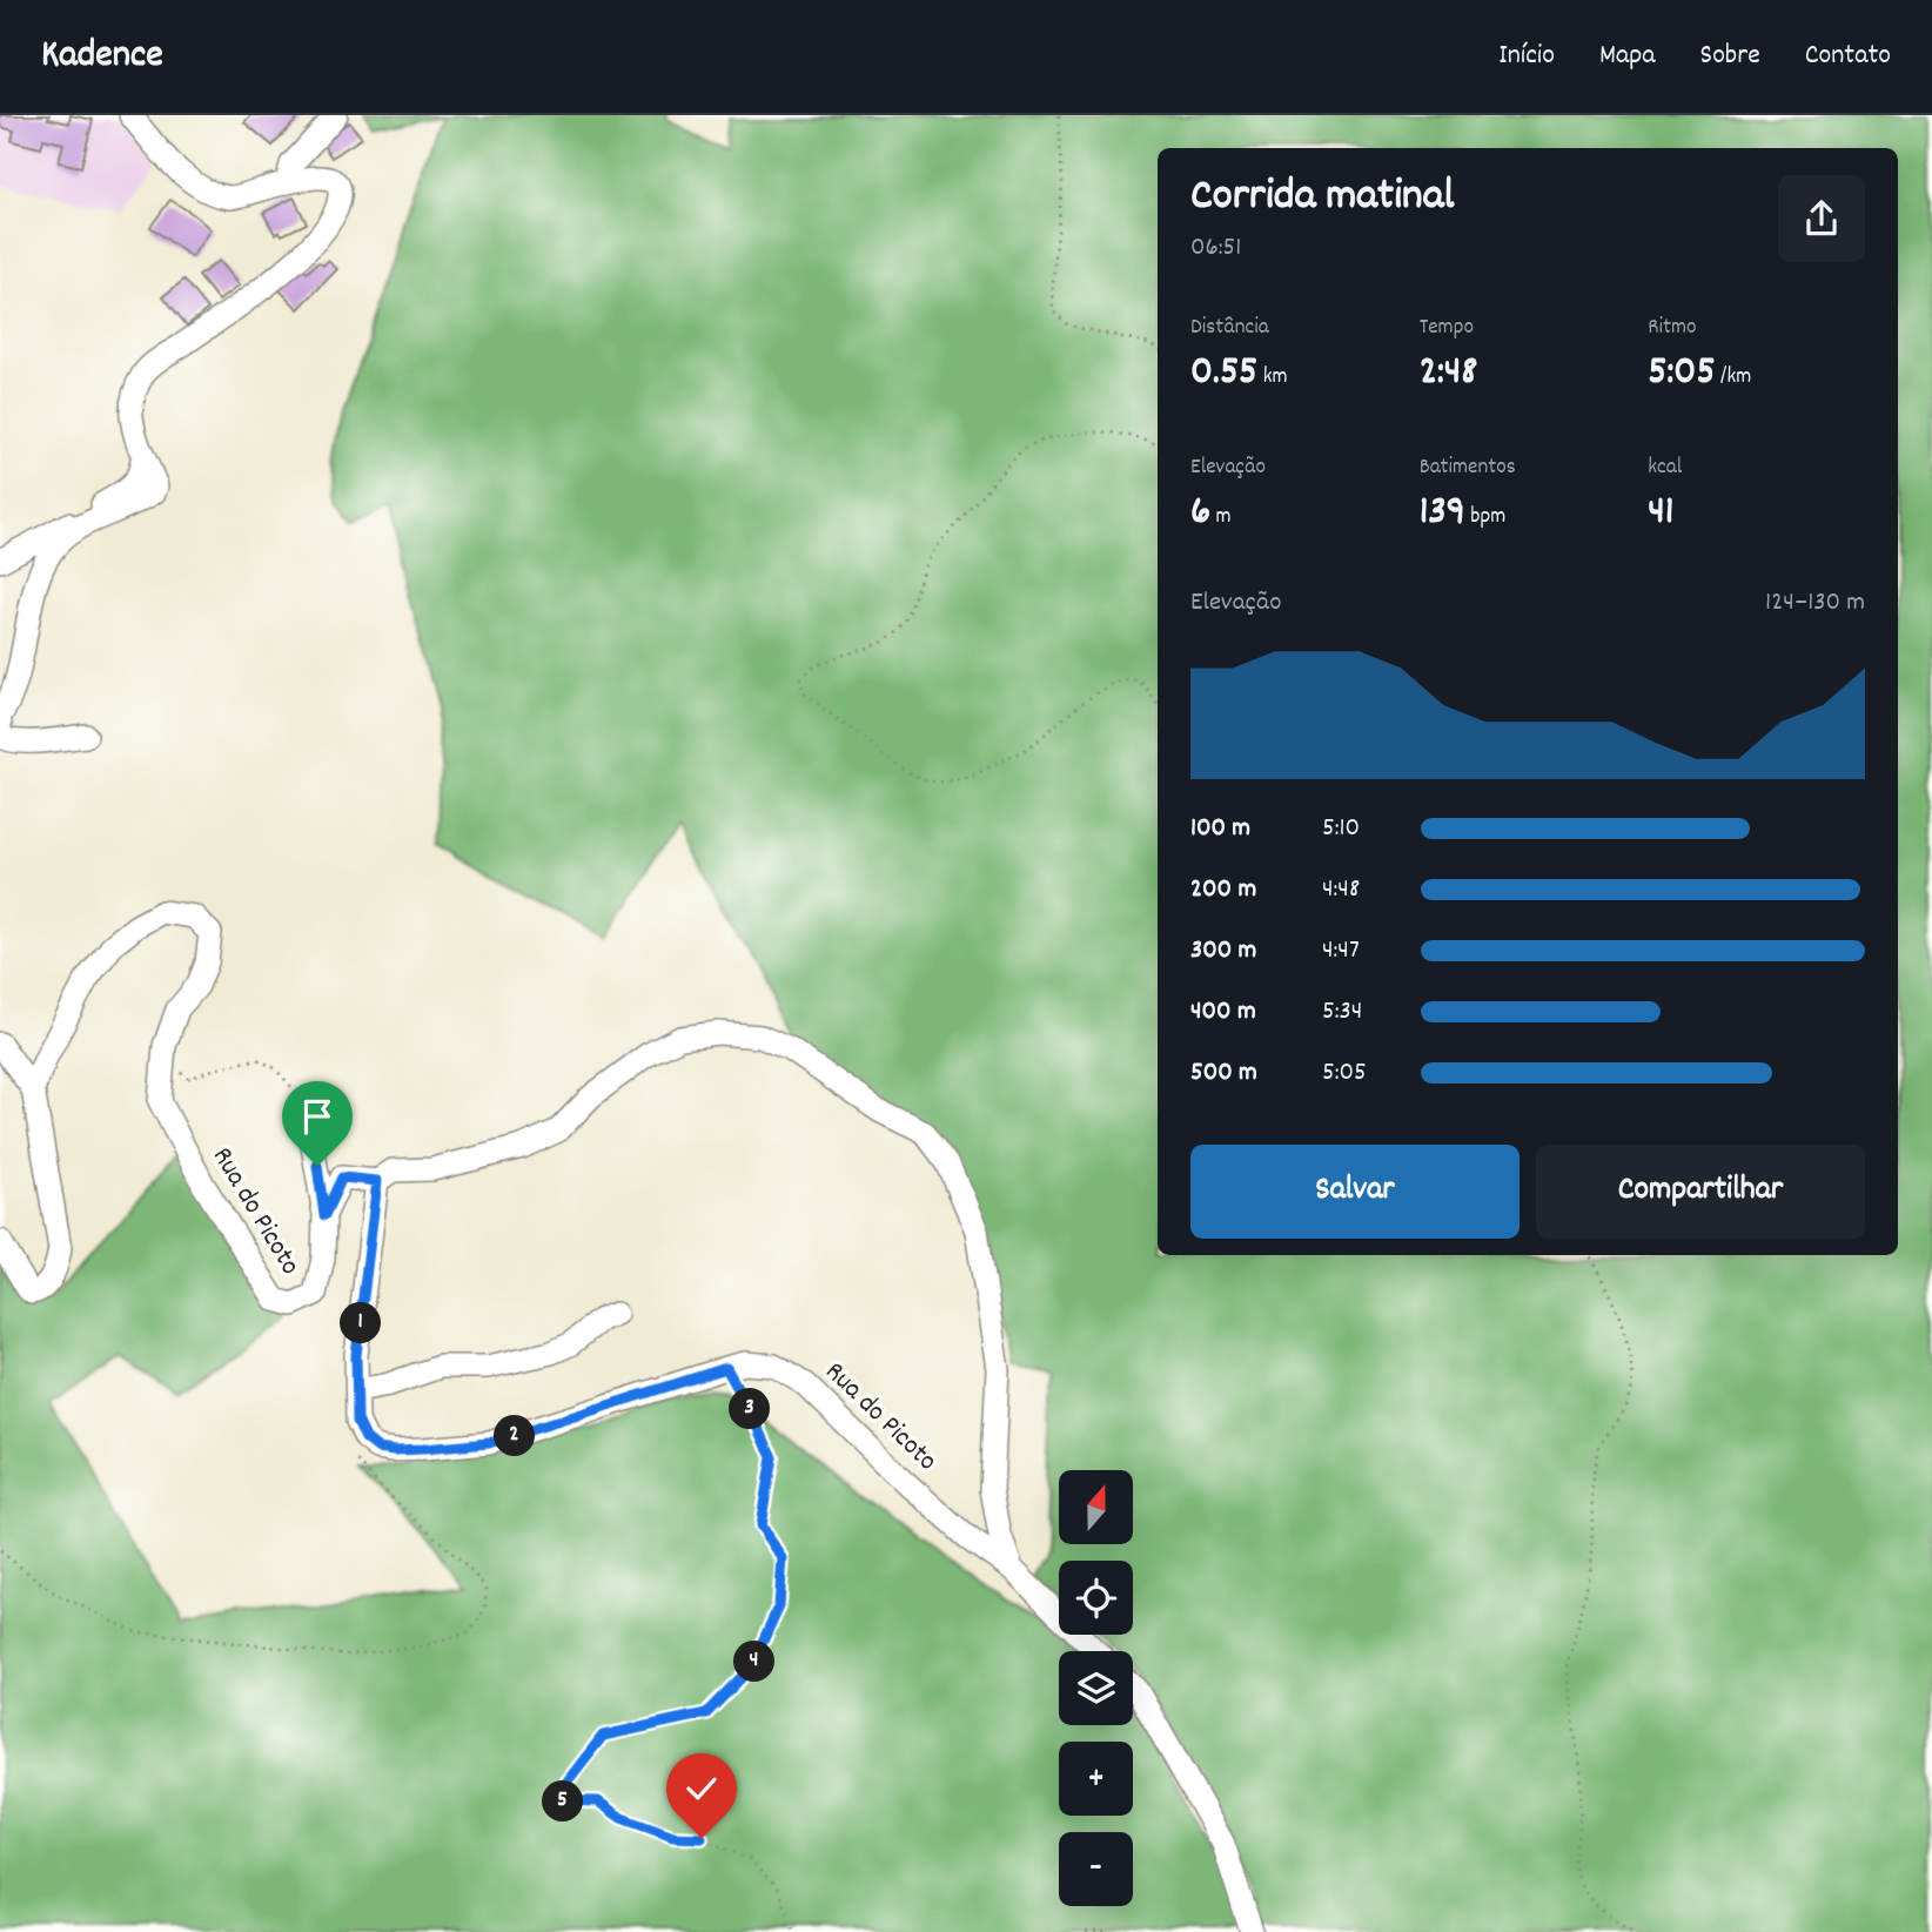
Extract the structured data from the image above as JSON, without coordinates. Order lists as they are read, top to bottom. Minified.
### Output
{"streets":{"street":["Rua do Picoto"]},"north":"top","page":{"header":"Kadence","nav":["Início","Mapa","Sobre","Contato"],"heading":["Corrida matinal","06:51"],"stats":[["Distância","0.55 km"],["Tempo","2:48"],["Ritmo","5:05 /km"],["Elevação","6 m"],["Batimentos","139 bpm"],["kcal","41"]],"chart":["Elevação","124–130 m"],"list":[{"name":"100 m","note":"5:10"},{"name":"200 m","note":"4:48"},{"name":"300 m","note":"4:47"},{"name":"400 m","note":"5:34"},{"name":"500 m","note":"5:05"}],"buttons":["Salvar","Compartilhar"],"pins":["1","3","2","4","5"],"map_buttons":["+","−"]}}
